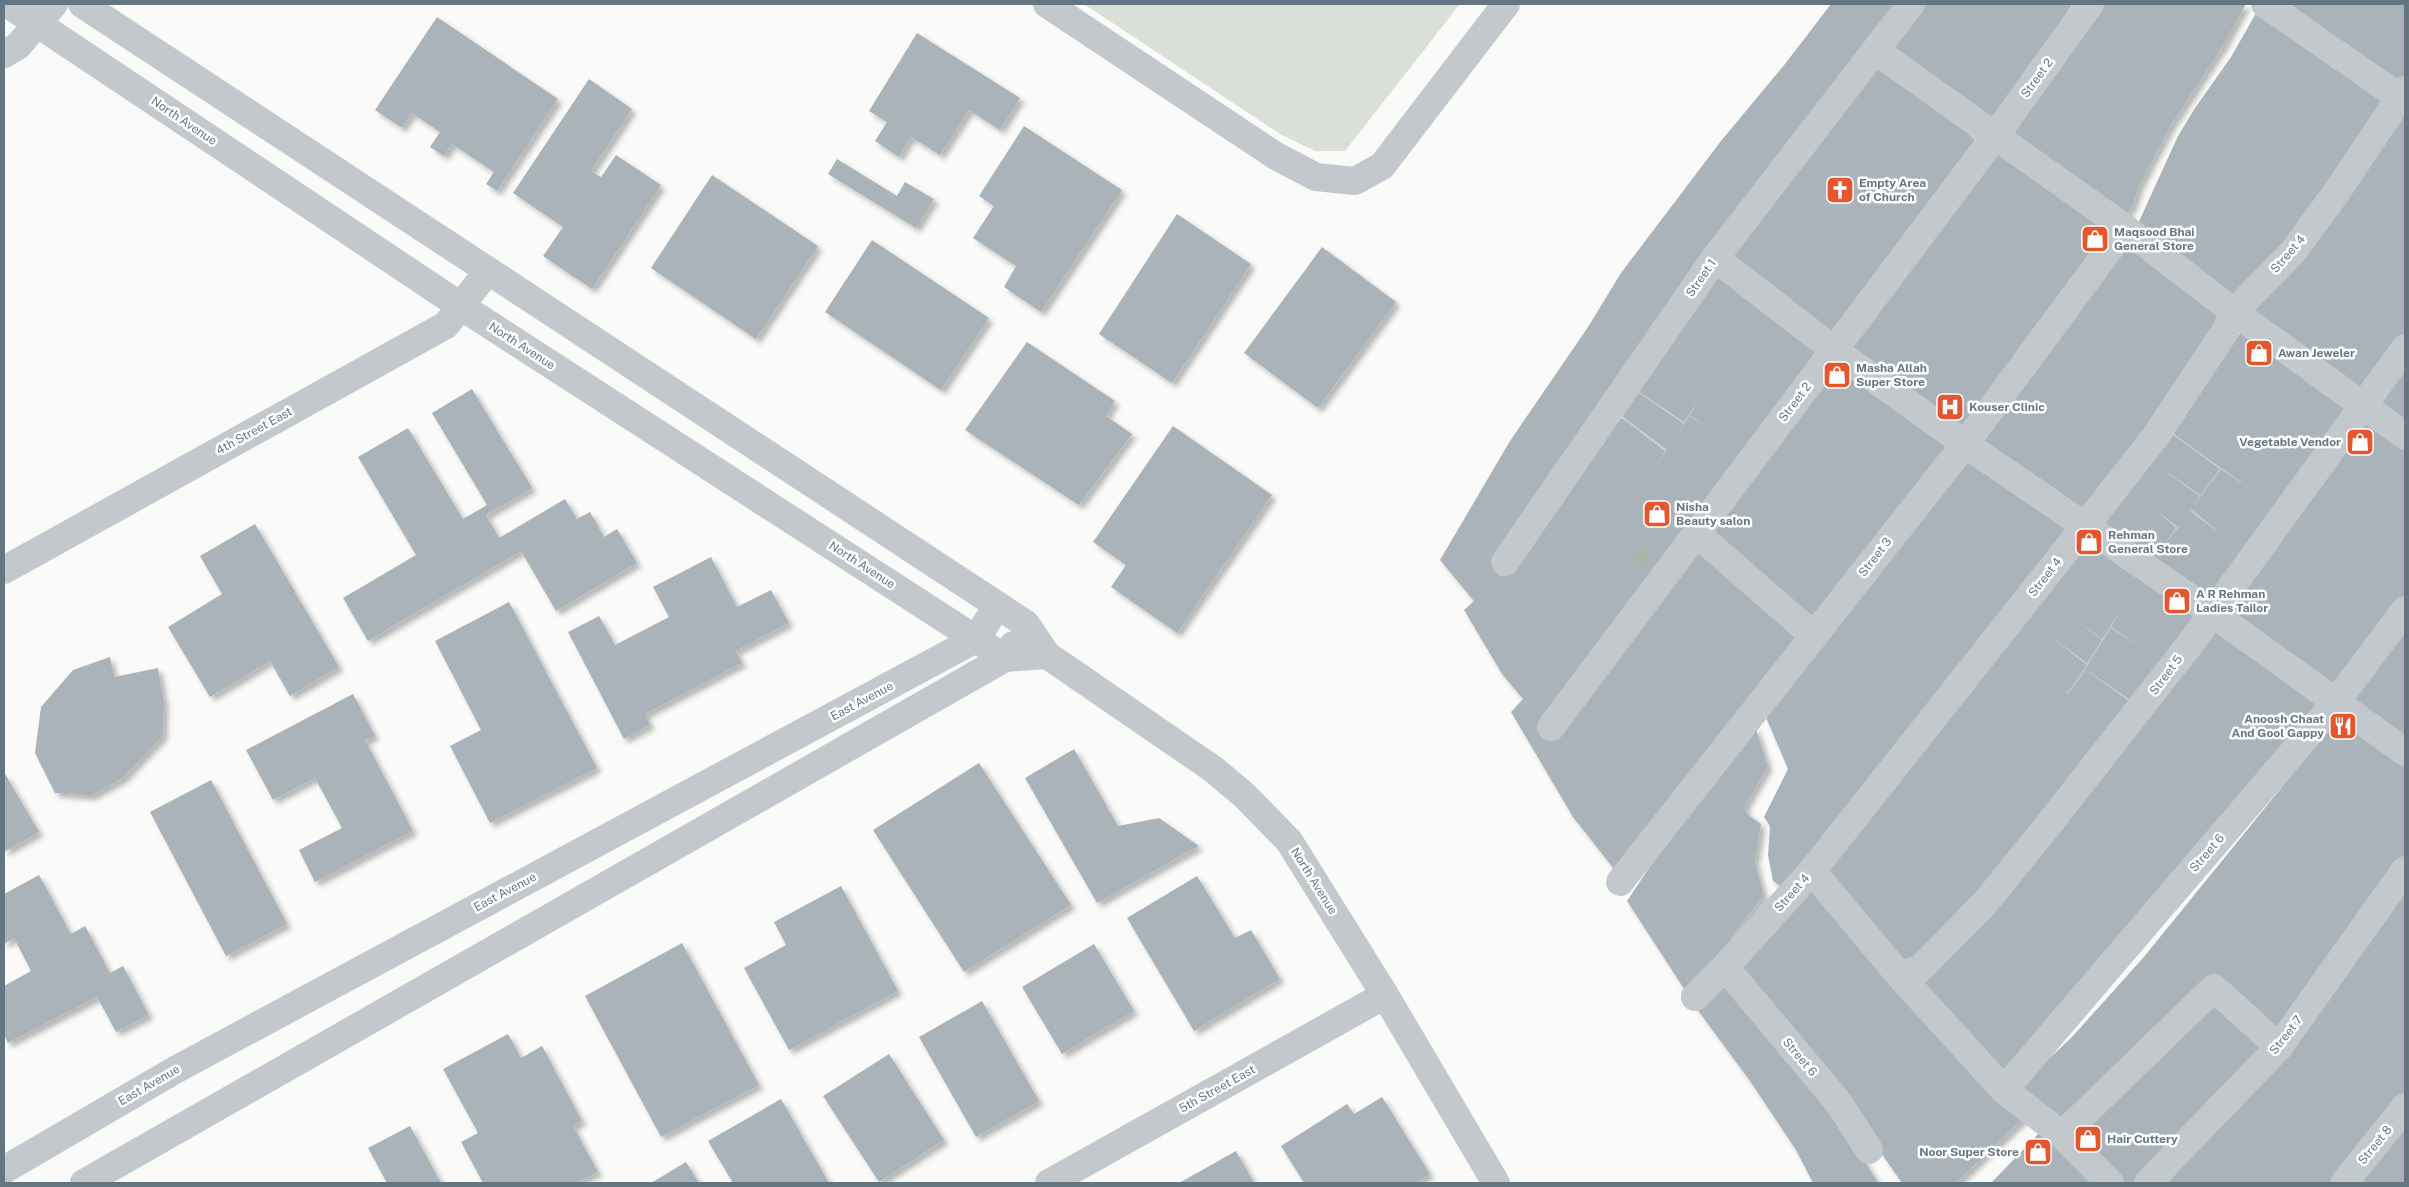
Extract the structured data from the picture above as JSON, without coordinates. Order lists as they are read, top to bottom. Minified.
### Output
{"streets":{"street":["Street 2","North Avenue","Street 4","Street 1","4th Street East","Street 3","Street 5","East Avenue","Street 6","Street 7","5th Street East","Street 8"]},"crossings":[["North Avenue","4th Street East"],["North Avenue","East Avenue"],["North Avenue","5th Street East"],["Street 4","Street 6"]],"places":{"church":["Empty Area of Church"],"shop":["Maqsood Bhai General Store","Awan Jeweler","Masha Allah Super Store","Vegetable Vendor","Nisha Beauty salon","Rehman General Store","A R Rehman Ladies Tailor","Hair Cuttery","Noor Super Store"],"hospital":["Kouser Clinic"],"restaurant":["Anoosh Chaat And Gool Gappy"]}}
